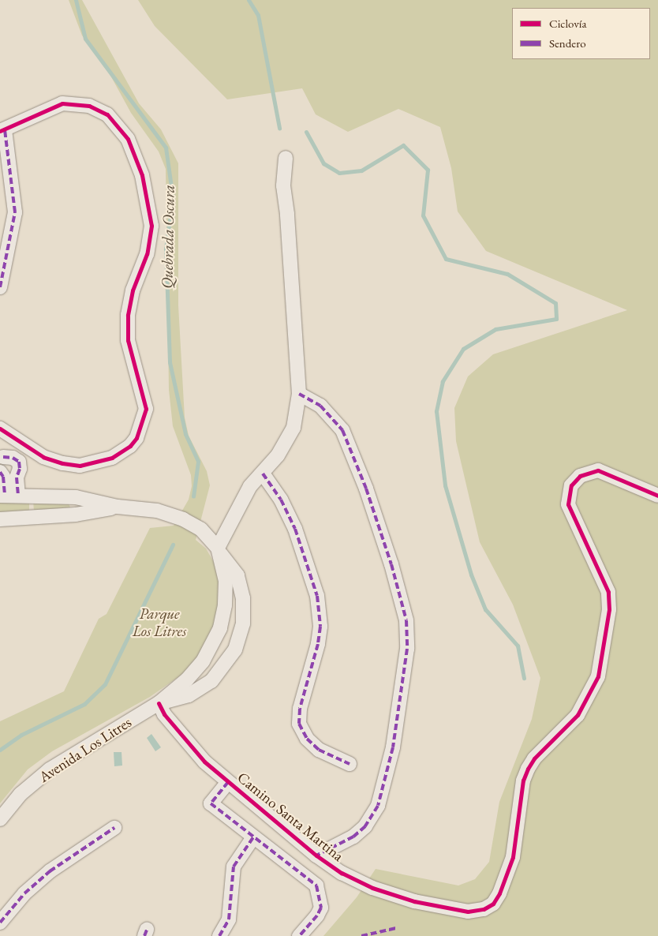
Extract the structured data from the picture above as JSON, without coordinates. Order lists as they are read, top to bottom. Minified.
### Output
{"streets":{"street":["Avenida Los Litres","Camino Santa Martina"]},"crossings":[["Avenida Los Litres","Camino Santa Martina"]],"water":["Quebrada Oscura"],"parks":["Parque Los Litres"],"legend":["Ciclovía","Sendero"]}
